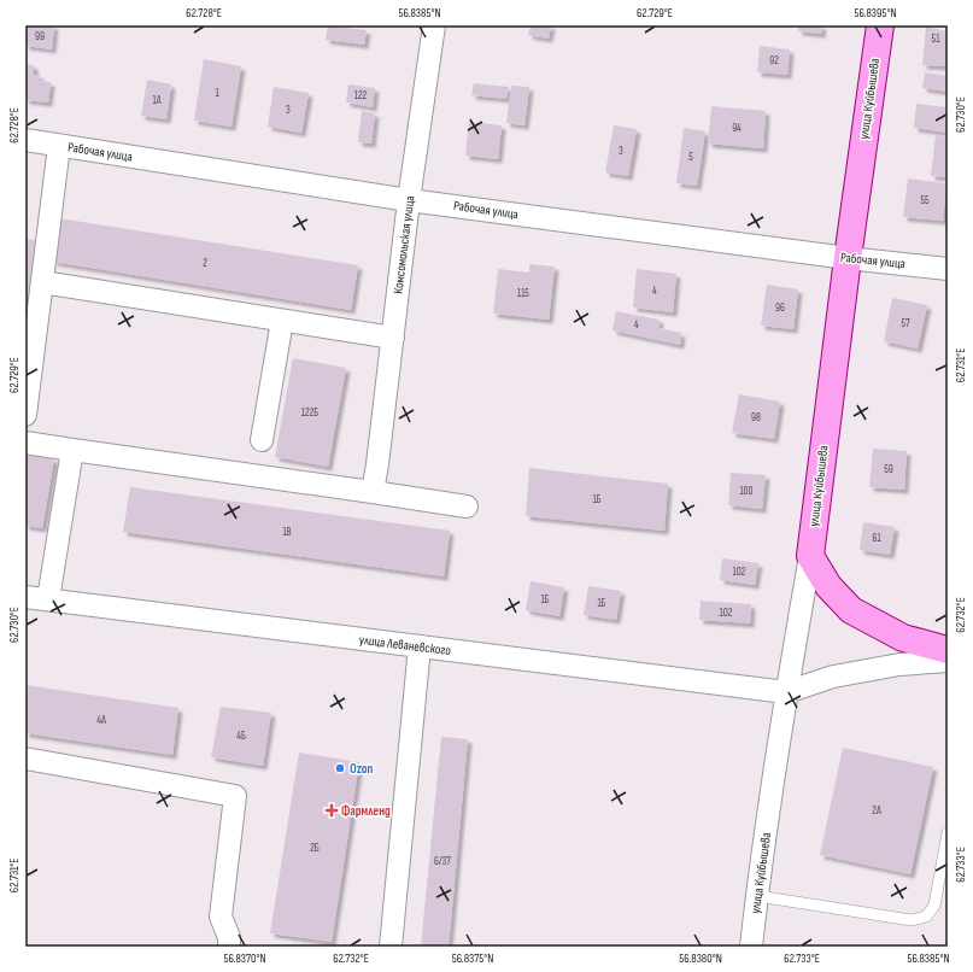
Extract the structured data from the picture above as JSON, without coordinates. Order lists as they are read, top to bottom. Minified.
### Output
{"streets":{"main road":["улица Куйбышева"],"street":["Рабочая улица","Комсомольская улица","улица Леваневского"]},"crossings":[["улица Куйбышева","Рабочая улица"],["улица Куйбышева","улица Леваневского"],["Рабочая улица","Комсомольская улица"]],"places":{"other":["Ozon"],"health":["Фармленд"]},"house_numbers":["99","51","92","1","122","1А","3","94","3","5","55","2","4","115","96","57","4","122Б","98","59","100","1Б","1В","61","102","1Б","1Б","102","4А","4Б","2А","2Б","6/37"],"coordinates":["62.728°E","56.8385°N","62.729°E","56.8395°N","62.730°E","62.731°E","62.732°E","62.733°E","56.8370°N","56.8375°N","56.8380°N"]}
